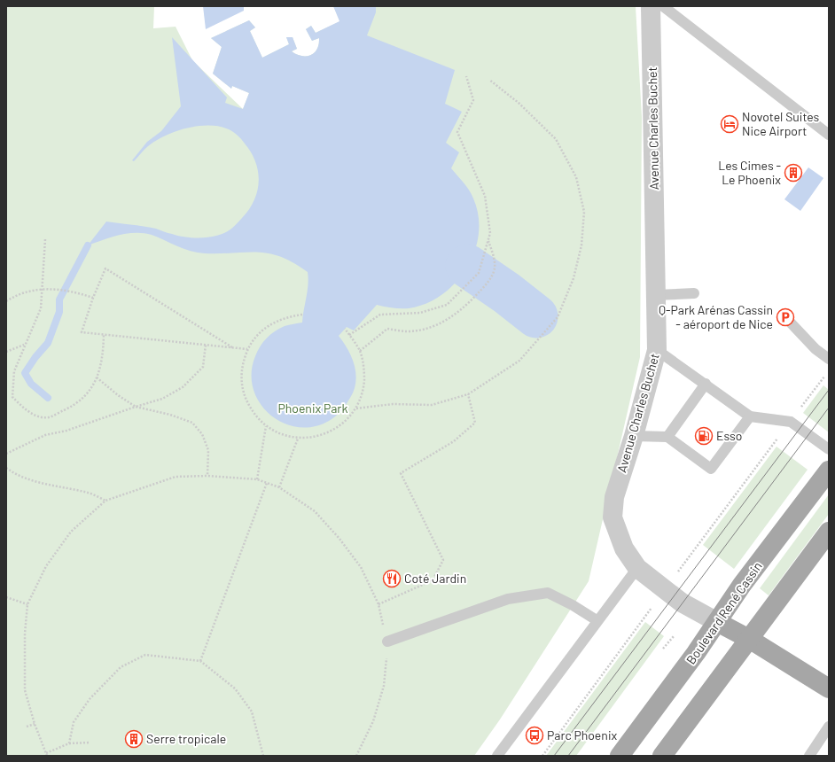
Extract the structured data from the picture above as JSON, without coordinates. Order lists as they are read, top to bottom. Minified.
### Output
{"streets":{"main road":["Boulevard René Cassin"],"street":["Avenue Charles Buchet"]},"crossings":[["Avenue Charles Buchet","Boulevard René Cassin"]],"parks":["Phoenix Park"],"places":{"hotel":["Novotel Suites Nice Airport"],"building":["Les Cimes - Le Phoenix","Serre tropicale"],"parking":["Q-Park Arénas Cassin - aéroport de Nice"],"fuel station":["Esso"],"restaurant":["Coté Jardin"],"bus stop":["Parc Phoenix"]}}
